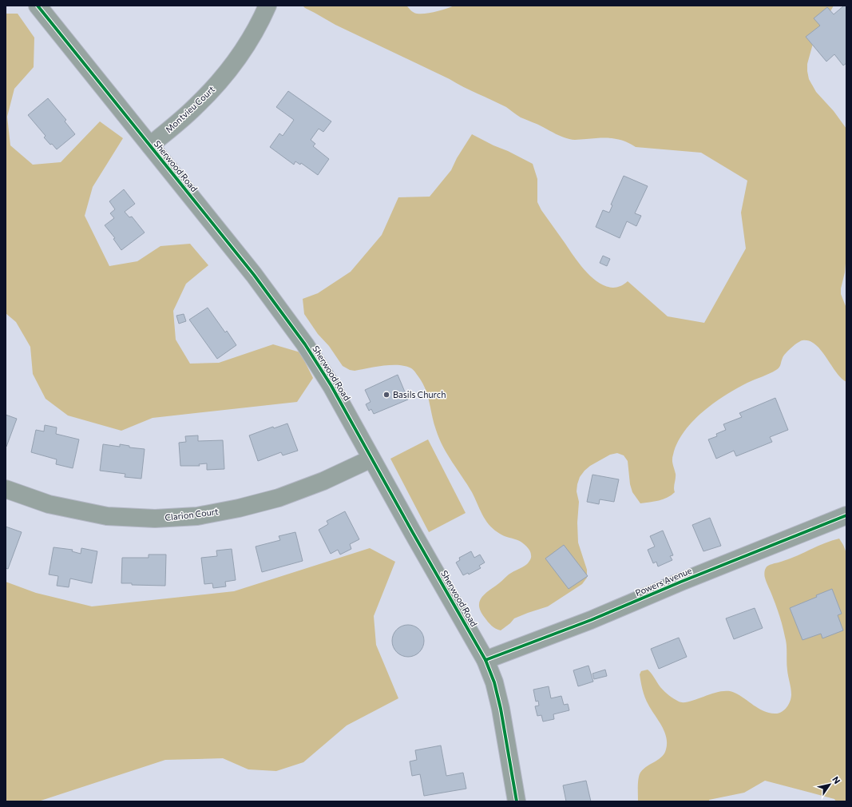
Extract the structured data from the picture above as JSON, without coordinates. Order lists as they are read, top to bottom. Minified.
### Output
{"streets":{"street":["Montvieu Court","Sherwood Road","Clarion Court","Powers Avenue"]},"crossings":[["Montvieu Court","Sherwood Road"],["Sherwood Road","Clarion Court"],["Sherwood Road","Powers Avenue"]],"places":["Basils Church"],"north":"top right"}
